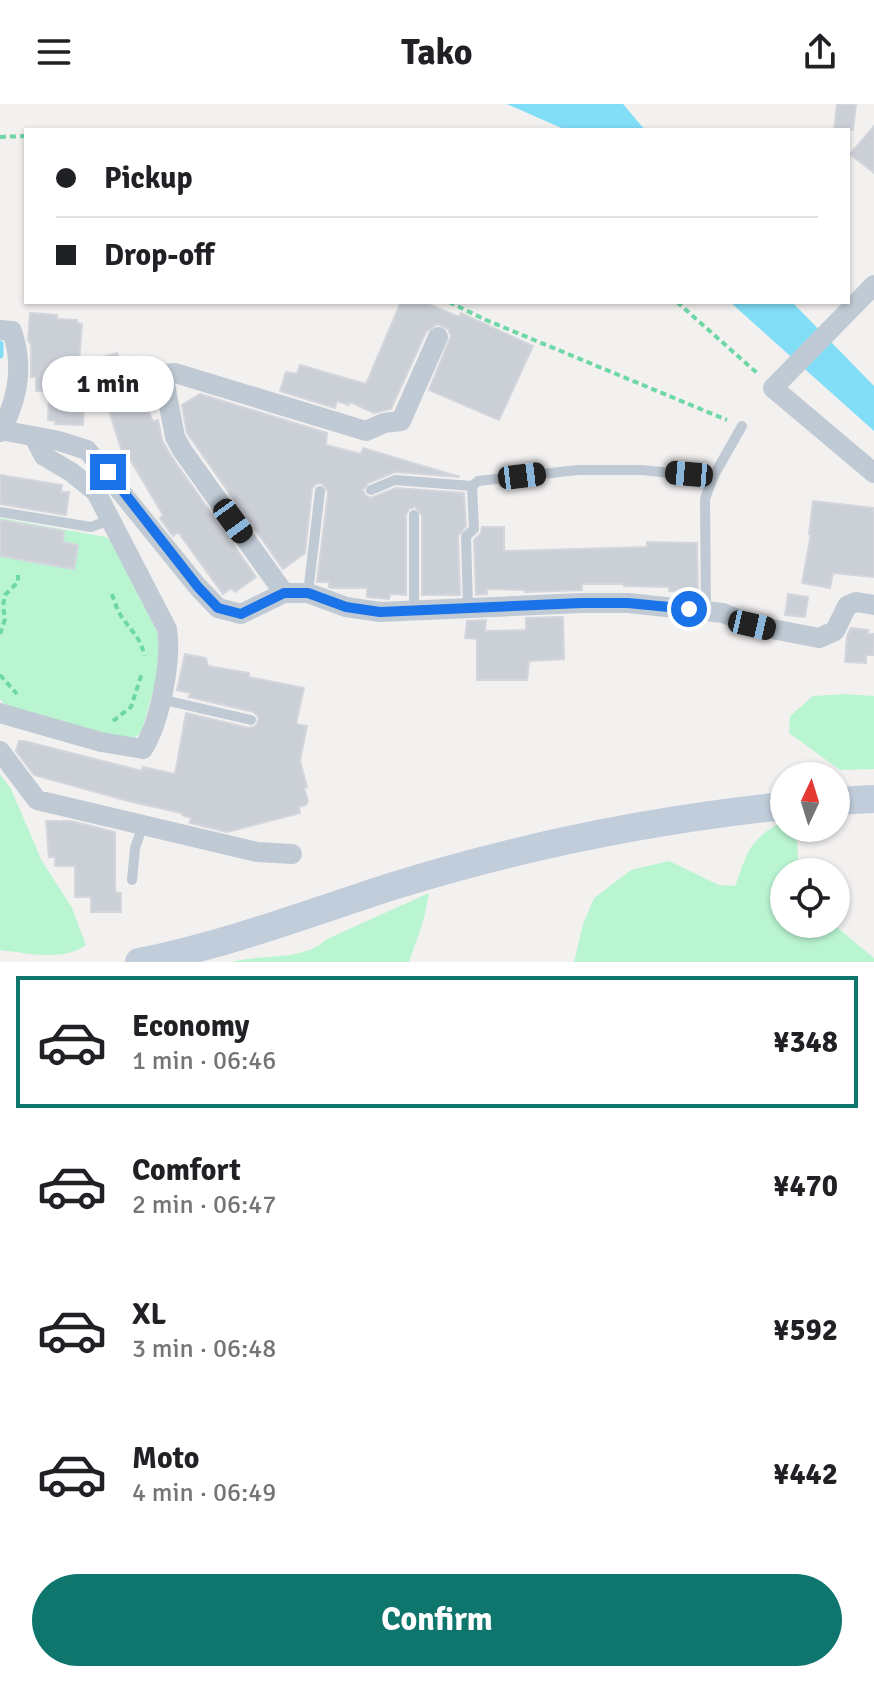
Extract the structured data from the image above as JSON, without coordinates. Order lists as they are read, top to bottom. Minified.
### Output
{"north":"top","page":{"header":"Tako","banner":["Pickup","Drop-off"],"bubble":"1 min","list":[{"name":"Economy","note":"1 min · 06:46","value":"¥348"},{"name":"Comfort","note":"2 min · 06:47","value":"¥470"},{"name":"XL","note":"3 min · 06:48","value":"¥592"},{"name":"Moto","note":"4 min · 06:49","value":"¥442"}],"buttons":"Confirm"}}
